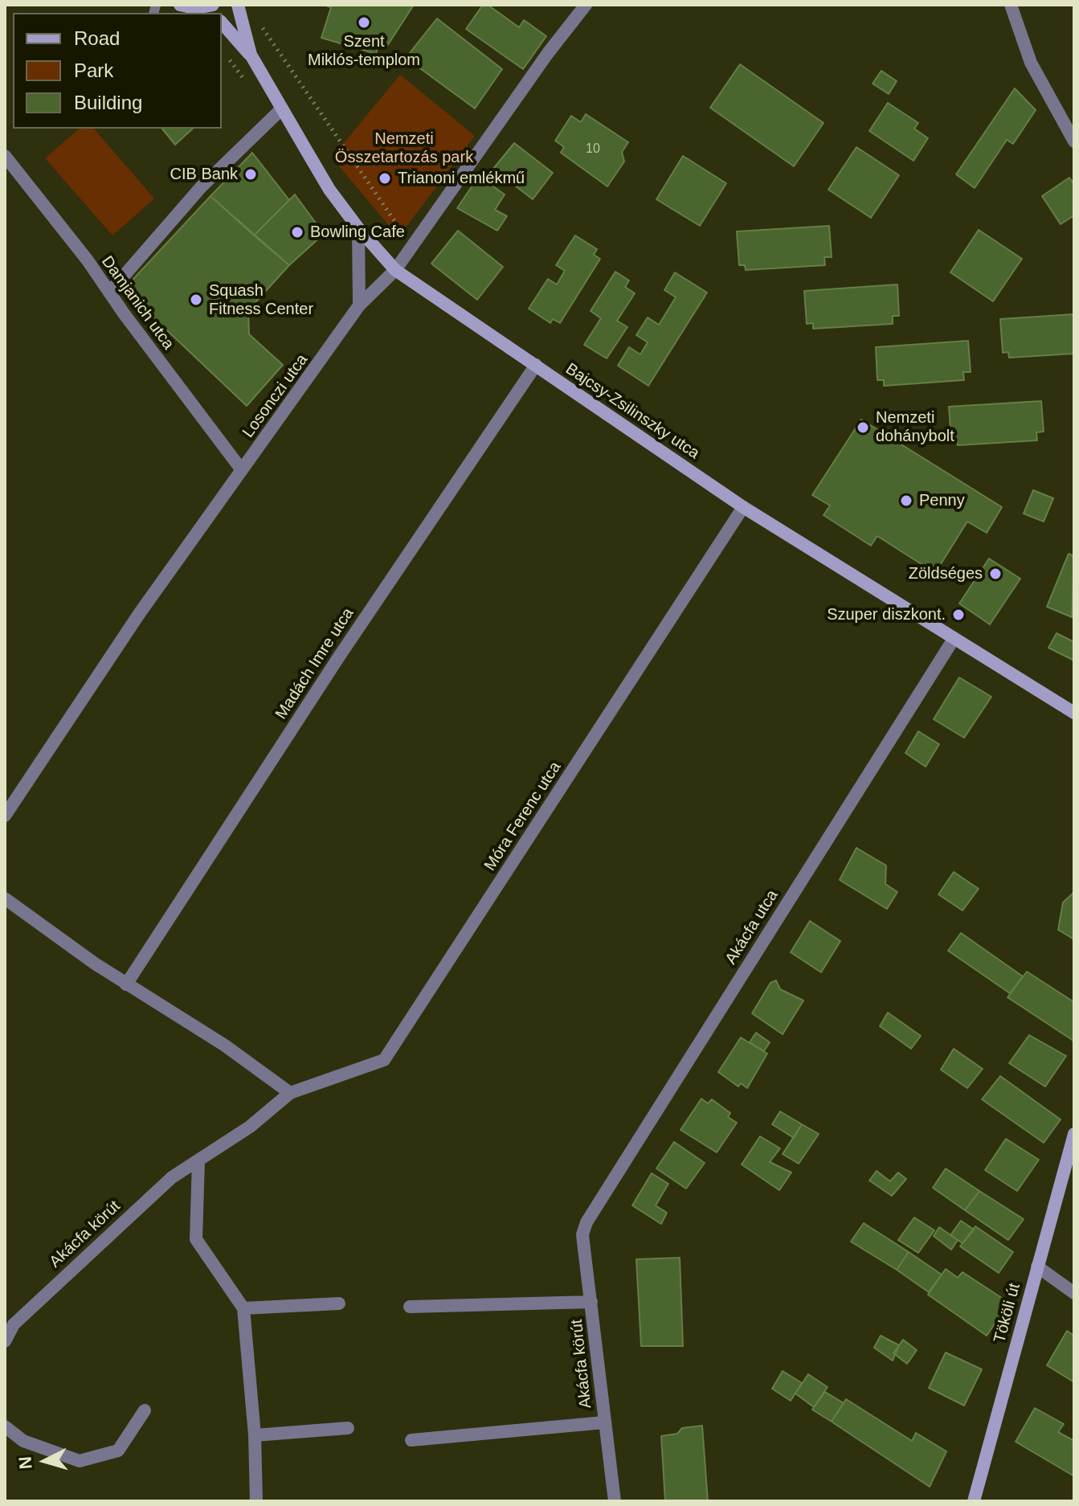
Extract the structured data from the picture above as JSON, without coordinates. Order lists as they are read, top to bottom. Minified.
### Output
{"streets":{"street":["Damjanich utca","Losonczi utca","Bajcsy-Zsilinszky utca","Madách Imre utca","Móra Ferenc utca","Akácfa utca","Akácfa körút","Tököli út"]},"crossings":[["Damjanich utca","Losonczi utca"],["Losonczi utca","Bajcsy-Zsilinszky utca"],["Bajcsy-Zsilinszky utca","Madách Imre utca"],["Bajcsy-Zsilinszky utca","Móra Ferenc utca"],["Bajcsy-Zsilinszky utca","Akácfa utca"],["Móra Ferenc utca","Akácfa körút"],["Akácfa utca","Akácfa körút"]],"parks":["Nemzeti Összetartozás park"],"places":["Szent Miklós-templom","CIB Bank","Trianoni emlékmű","Bowling Cafe","Squash Fitness Center","Nemzeti dohánybolt","Penny","Zöldséges","Szuper diszkont."],"house_numbers":["10"],"legend":["Road","Park","Building"],"north":"left"}
